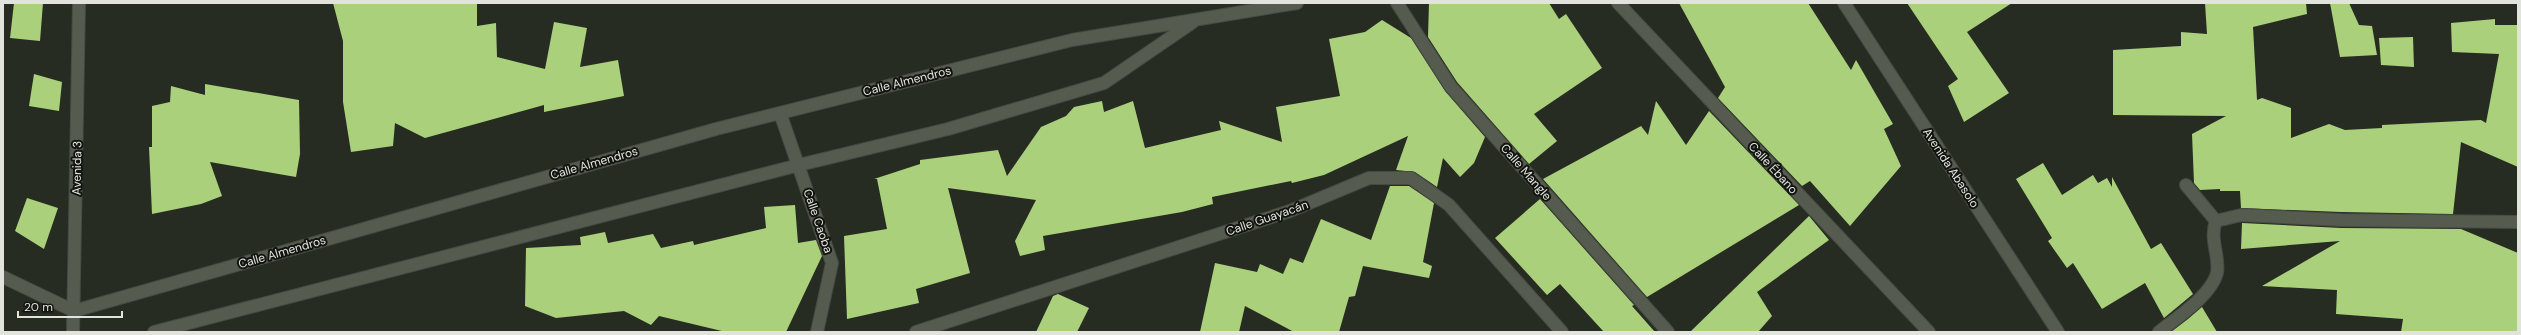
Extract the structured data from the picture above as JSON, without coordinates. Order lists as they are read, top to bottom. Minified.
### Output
{"streets":{"street":["Calle Almendros","Avenida 3","Calle Ébano","Avenida Abasolo","Calle Mangle","Calle Guayacán","Calle Caoba"]},"crossings":[["Calle Almendros","Avenida 3"],["Calle Almendros","Calle Caoba"]],"scale_bar":"20 m"}
